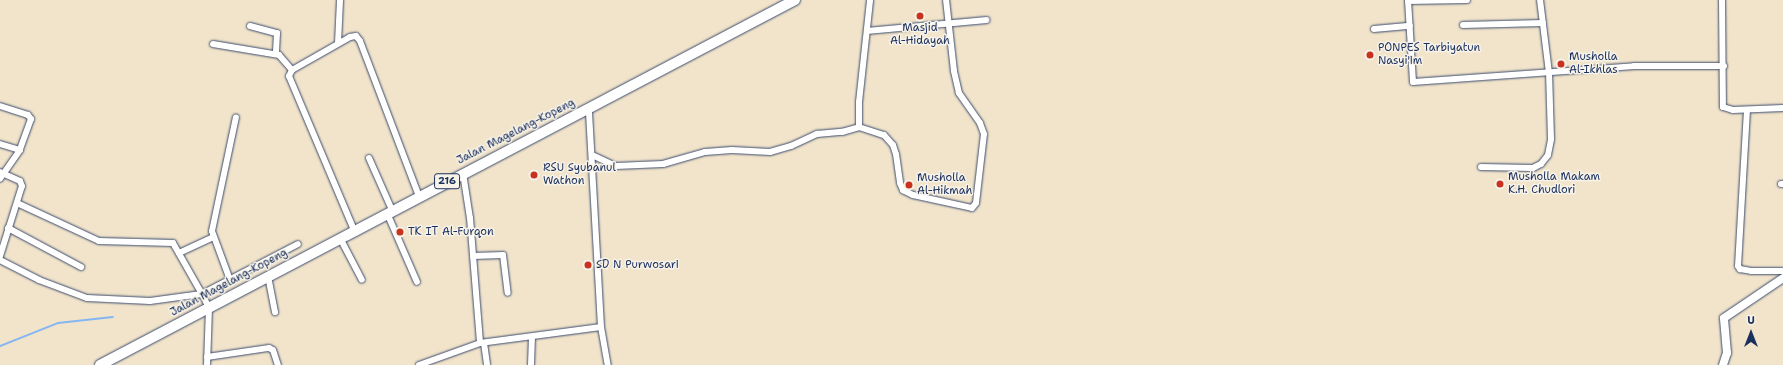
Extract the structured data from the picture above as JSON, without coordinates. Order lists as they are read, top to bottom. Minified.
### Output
{"streets":{"main road":["Jalan Magelang-Kopeng","216"]},"places":["Masjid Al-Hidayah","PONPES Tarbiyatun Nasyi'im","Musholla Al-Ikhlas","RSU Syubanul Wathon","Musholla Makam K.H. Chudlori","Musholla Al-Hikmah","TK IT Al-Furqon","SD N Purwosari"],"north":"top"}
